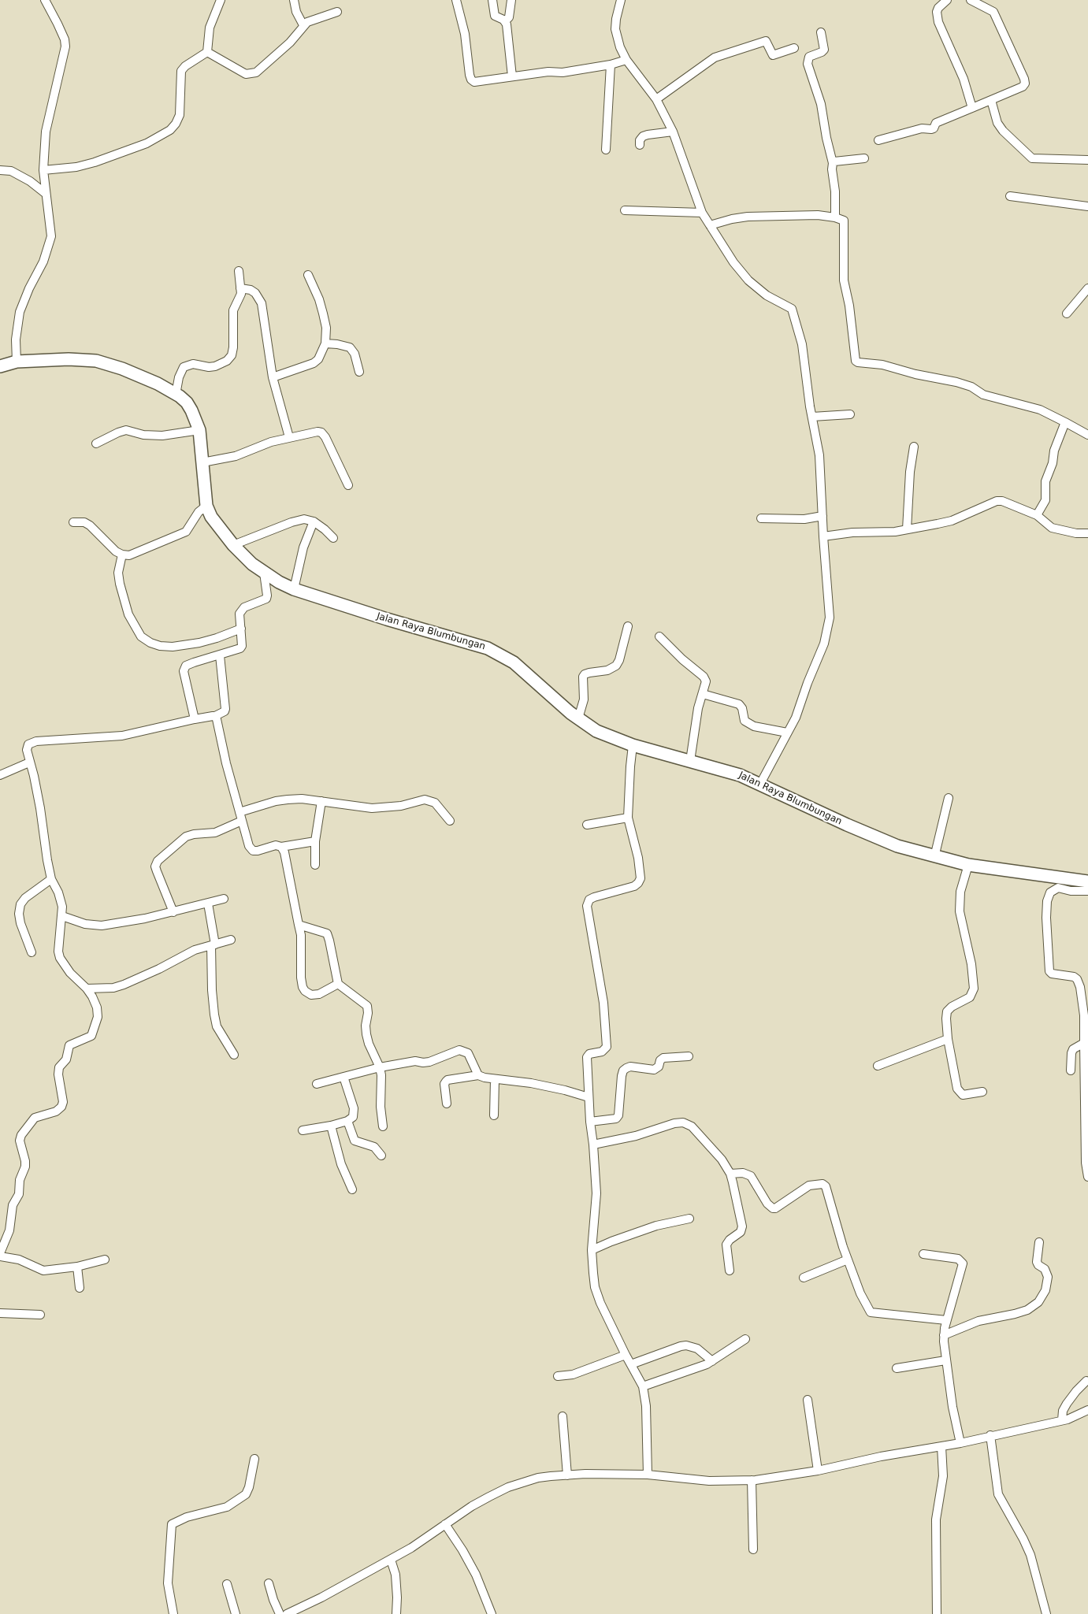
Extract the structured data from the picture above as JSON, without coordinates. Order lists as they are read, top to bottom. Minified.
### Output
{"streets":{"main road":["Jalan Raya Blumbungan"]}}
